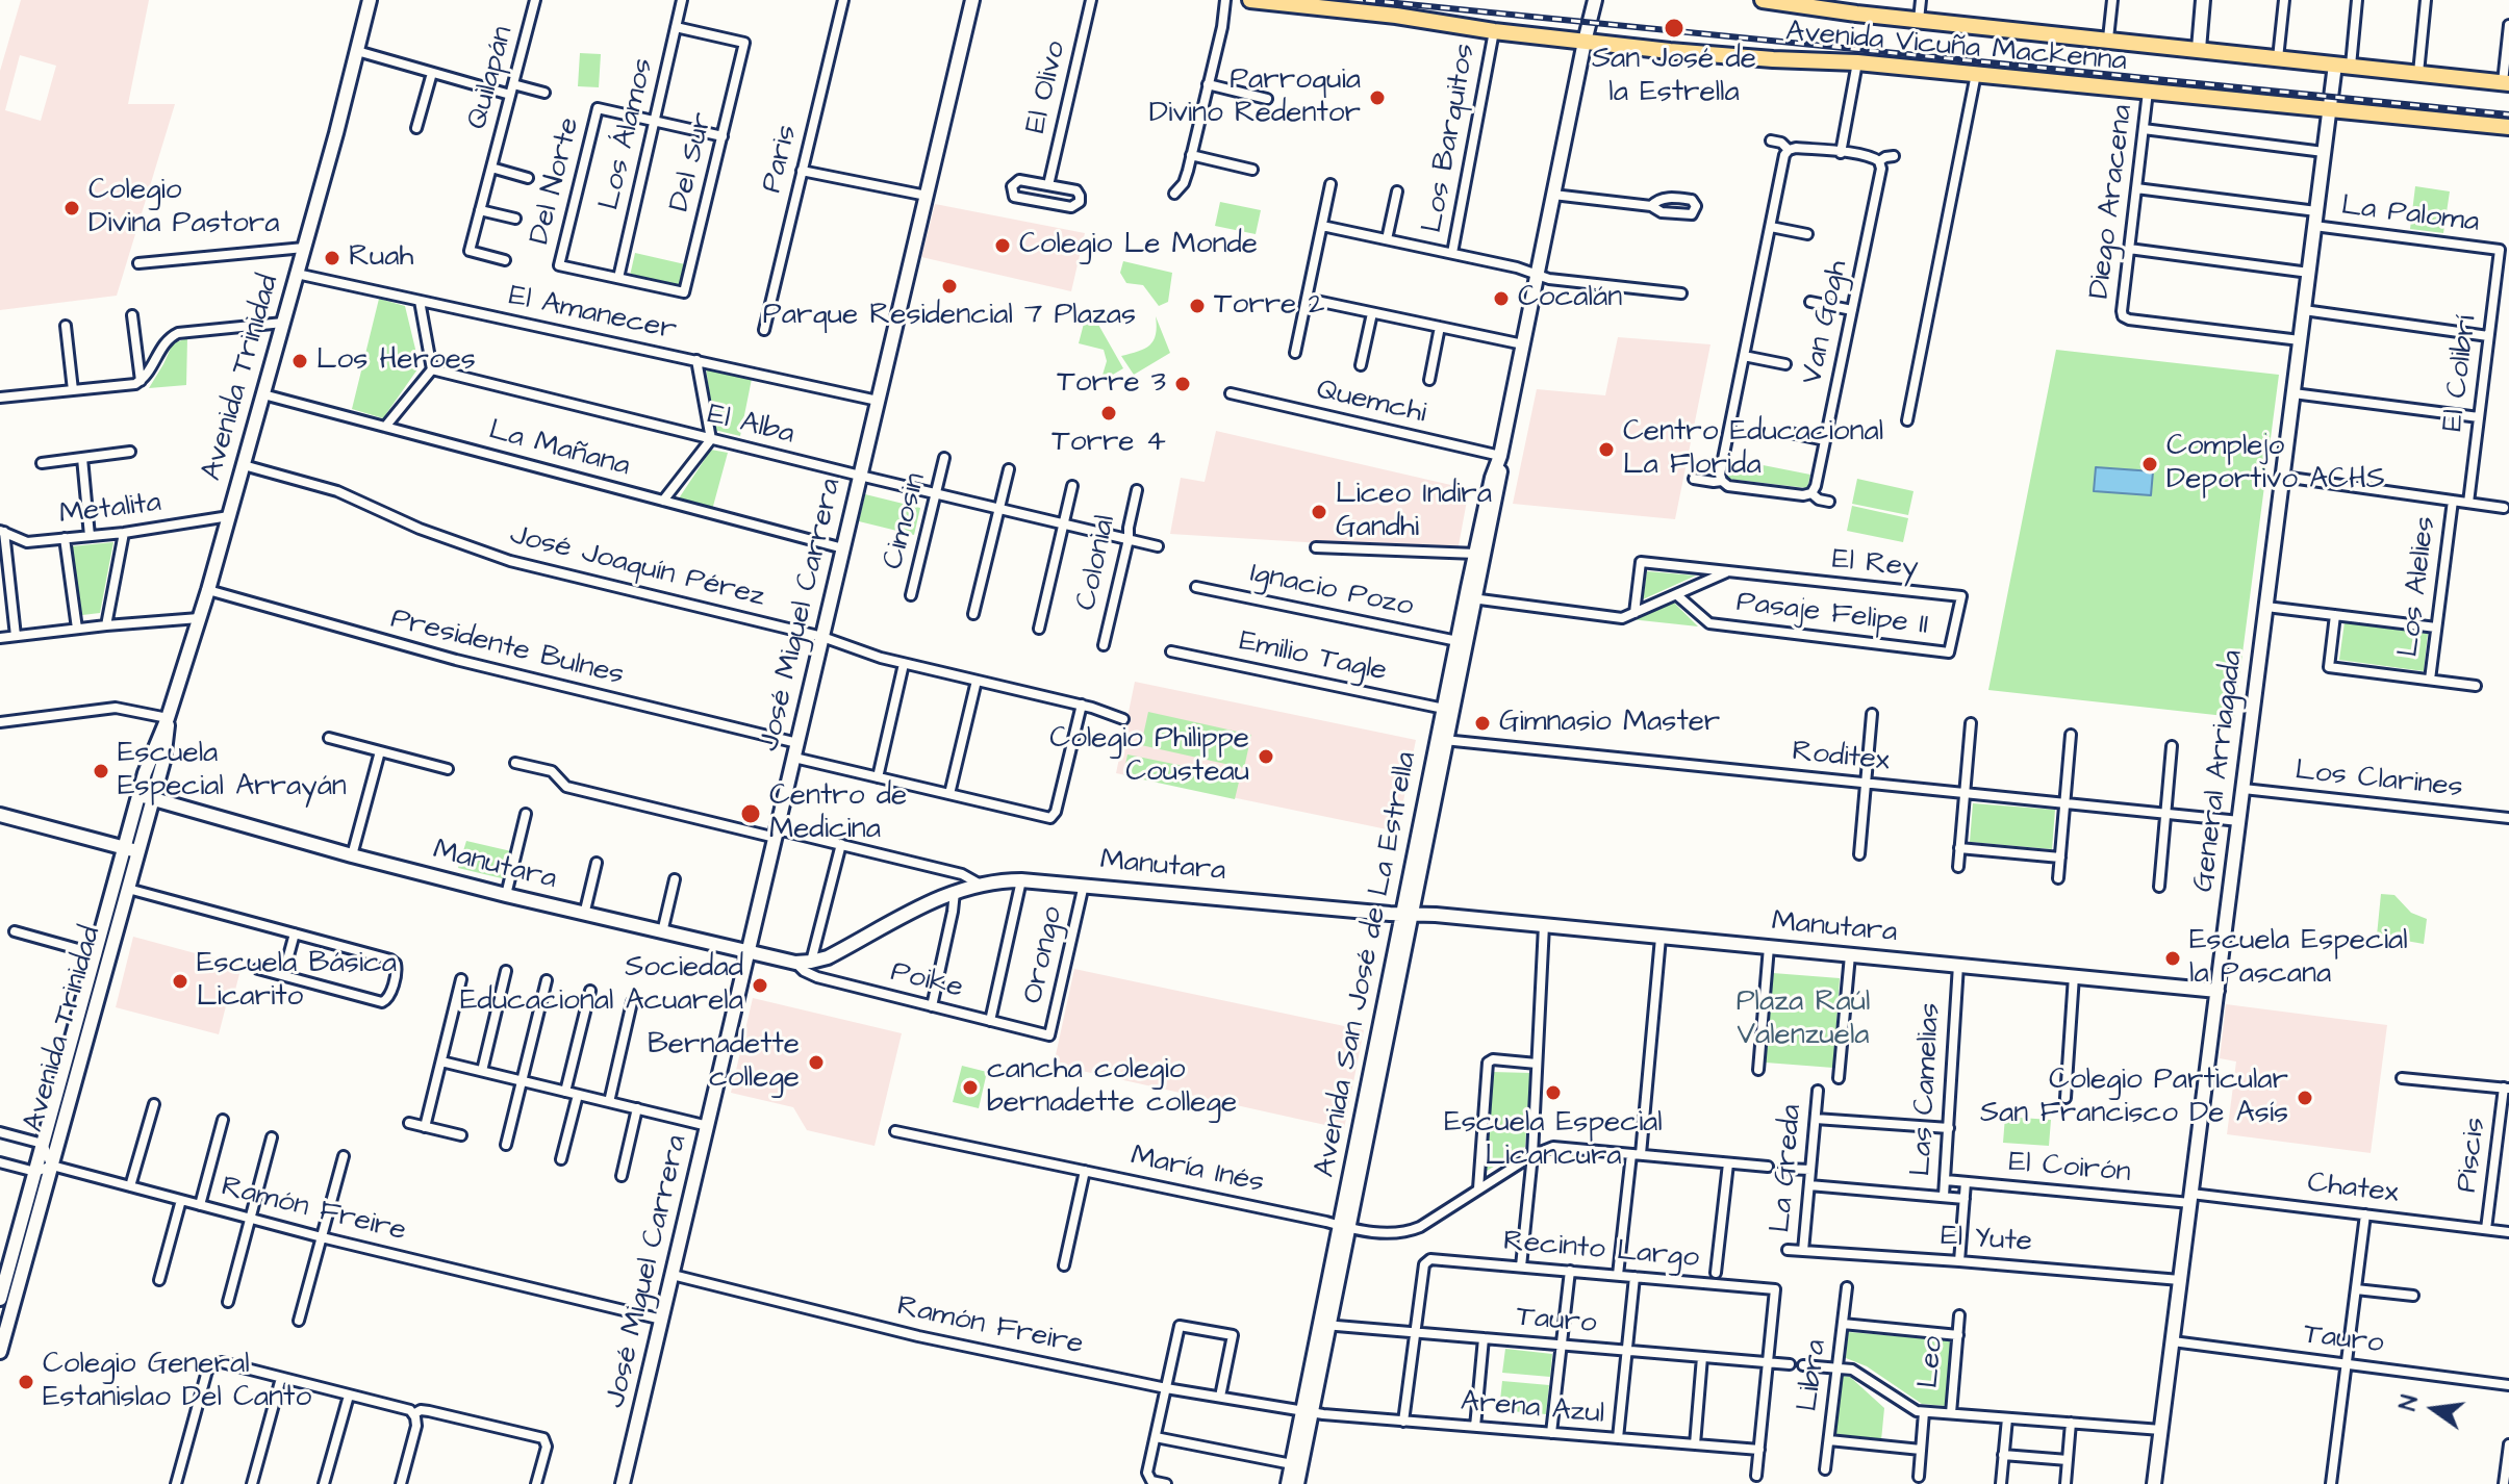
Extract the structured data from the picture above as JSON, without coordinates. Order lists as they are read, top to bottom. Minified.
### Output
{"streets":{"main road":["Avenida Vicuña Mackenna","Avenida Trinidad","José Miguel Carrera","General Arriagada","Manutara","Avenida San José de La Estrella"],"street":["Quilapán","El Olivo","Los Álamos","Los Barquitos","Paris","Del Sur","Del Norte","Diego Aracena","La Paloma","El Amanecer","Van Gogh","El Colibrí","Quemchi","El Alba","La Mañana","Metalita","Cimosin","Colonial","El Rey","José Joaquín Pérez","Los Alelies","Ignacio Pozo","Pasaje Felipe II","Presidente Bulnes","Emilio Tagle","Roditex","Los Clarines","Orongo","Poike","Las Camelias","Piscis","La Greda","El Coirón","María Inés","Chatex","Ramón Freire","El Yute","Recinto Largo","Tauro","Leo","Libra","Arena Azul"]},"crossings":[["Avenida Vicuña Mackenna","Los Barquitos"],["Avenida Vicuña Mackenna","Diego Aracena"],["Avenida Vicuña Mackenna","General Arriagada"],["Avenida Vicuña Mackenna","Avenida San José de La Estrella"],["Los Álamos","Del Sur"],["Los Álamos","Del Norte"],["Del Sur","Del Norte"],["Diego Aracena","General Arriagada"],["La Paloma","El Colibrí"],["La Paloma","General Arriagada"],["El Amanecer","Avenida Trinidad"],["El Amanecer","José Miguel Carrera"],["Avenida Trinidad","La Mañana"],["Avenida Trinidad","Metalita"],["Avenida Trinidad","José Joaquín Pérez"],["Avenida Trinidad","Presidente Bulnes"],["Avenida Trinidad","Manutara"],["Avenida Trinidad","Ramón Freire"],["Quemchi","Avenida San José de La Estrella"],["El Alba","Cimosin"],["El Alba","Colonial"],["El Alba","José Miguel Carrera"],["La Mañana","José Miguel Carrera"],["El Rey","Pasaje Felipe II"],["José Joaquín Pérez","José Miguel Carrera"],["Ignacio Pozo","Avenida San José de La Estrella"],["José Miguel Carrera","Presidente Bulnes"],["José Miguel Carrera","Manutara"],["José Miguel Carrera","Ramón Freire"],["Emilio Tagle","Avenida San José de La Estrella"],["Roditex","General Arriagada"],["Roditex","Avenida San José de La Estrella"],["General Arriagada","Los Clarines"],["General Arriagada","Manutara"],["General Arriagada","El Coirón"],["General Arriagada","Chatex"],["General Arriagada","El Yute"],["General Arriagada","Tauro"],["Manutara","Orongo"],["Manutara","Avenida San José de La Estrella"],["Manutara","Poike"],["Manutara","Las Camelias"],["Orongo","Poike"],["Avenida San José de La Estrella","María Inés"],["Avenida San José de La Estrella","Ramón Freire"],["Avenida San José de La Estrella","Tauro"],["Avenida San José de La Estrella","Arena Azul"],["Las Camelias","El Coirón"],["Las Camelias","El Yute"],["Piscis","Chatex"],["La Greda","El Yute"],["El Coirón","Chatex"],["Ramón Freire","Arena Azul"],["Recinto Largo","Tauro"]],"parks":["Plaza Raúl Valenzuela"],"places":["San José de la Estrella","Parroquia Divino Redentor","Colegio Divina Pastora","Colegio Le Monde","Ruah","Parque Residencial 7 Plazas","Cocalán","Torre 2","Los Heroes","Torre 3","Torre 4","Centro Educacional La Florida","Complejo Deportivo ACHS","Liceo Indira Gandhi","Gimnasio Master","Colegio Philippe Cousteau","Escuela Especial Arrayán","Centro de Medicina","Escuela Especial la Pascana","Escuela Básica Licarito","Sociedad Educacional Acuarela","Bernadette college","cancha colegio bernadette college","Escuela Especial Licancura","Colegio Particular San Francisco De Asís","Colegio General Estanislao Del Canto"],"north":"left"}
